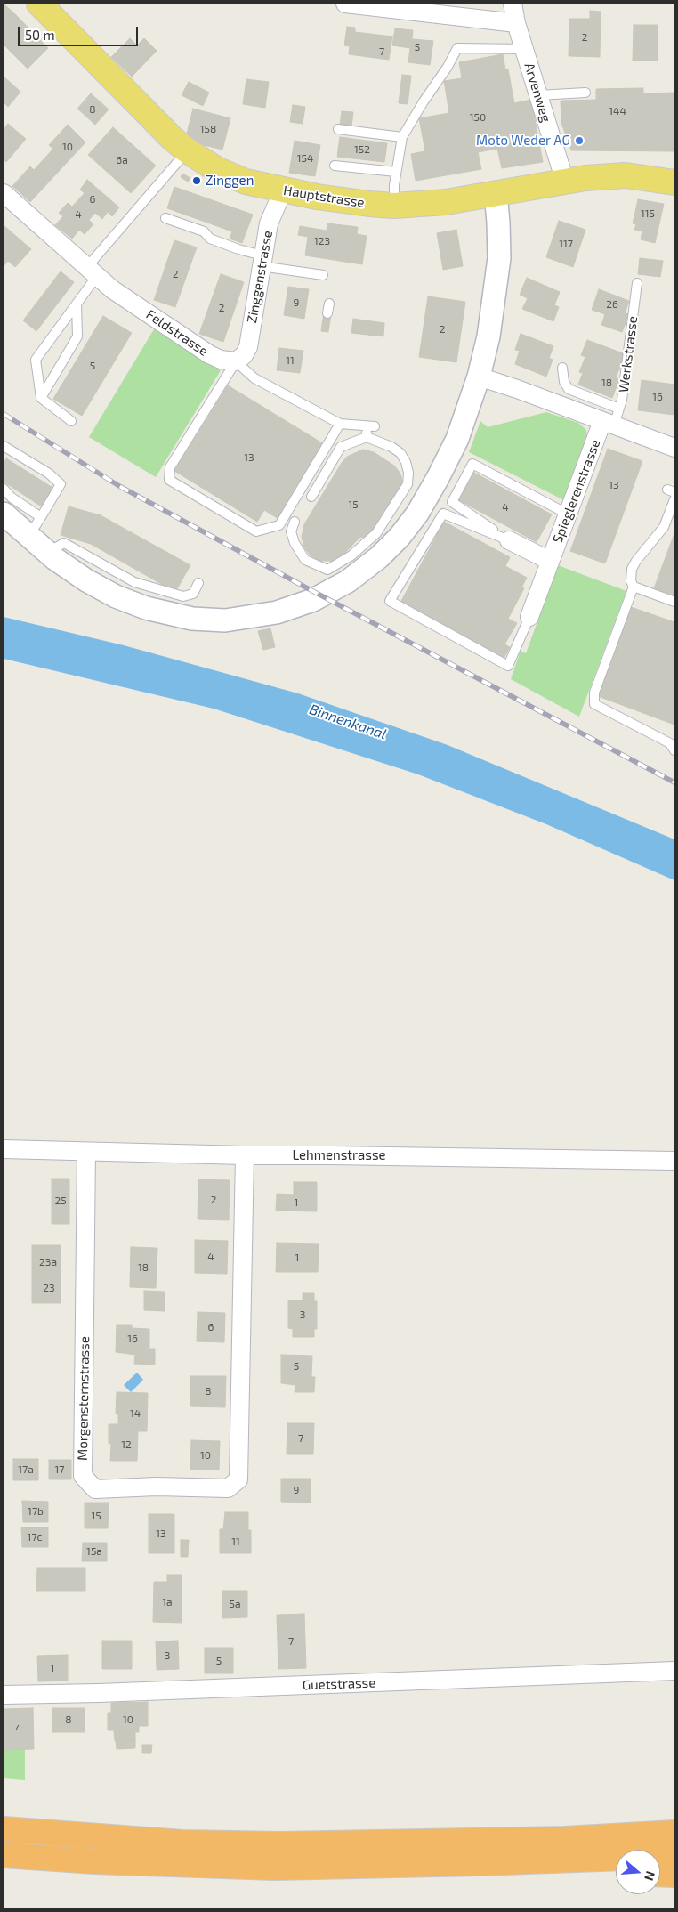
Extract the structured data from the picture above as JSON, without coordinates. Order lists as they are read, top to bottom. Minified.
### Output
{"streets":{"main road":["Hauptstrasse"],"street":["Arvenweg","Zinggenstrasse","Feldstrasse","Spieglerenstrasse","Lehmenstrasse","Morgensternstrasse","Guetstrasse"],"lane":["Werkstrasse"]},"crossings":[["Arvenweg","Hauptstrasse"],["Hauptstrasse","Zinggenstrasse"],["Zinggenstrasse","Feldstrasse"],["Werkstrasse","Spieglerenstrasse"],["Lehmenstrasse","Morgensternstrasse"]],"water":["Binnenkanal"],"places":["Moto Weder AG","Zinggen"],"house_numbers":["2","5","7","8","144","150","158","10","152","154","6a","6","115","4","123","117","2","9","26","2","2","11","5","18","16","13","13","15","4","2","25","1","4","1","23a","18","23","3","6","16","5","8","14","7","12","10","17a","17","9","17b","15","13","17c","11","15a","1a","5a","7","3","5","1","8","10","4"],"scale_bar":"50 m","north":"right"}
